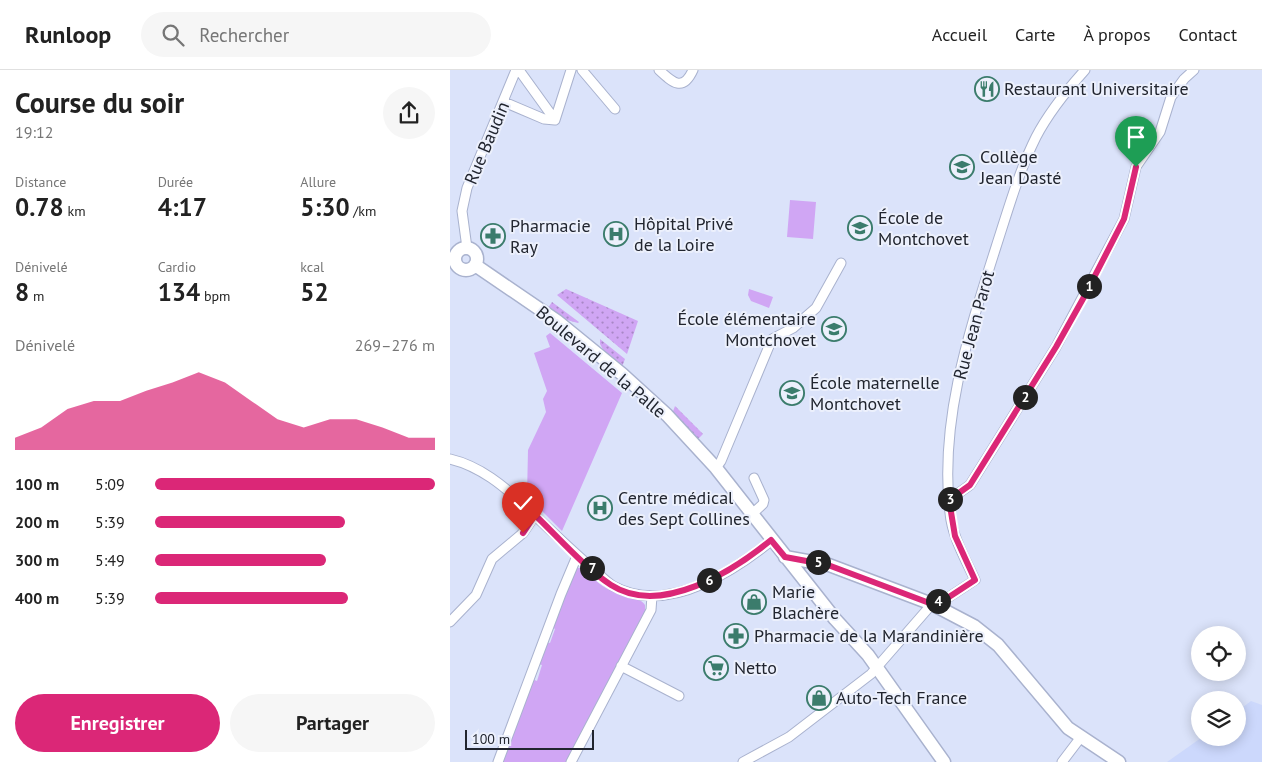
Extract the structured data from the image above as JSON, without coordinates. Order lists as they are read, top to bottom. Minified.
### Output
{"streets":{"street":["Rue Baudin","Rue Jean Parot","Boulevard de la Palle"]},"crossings":[["Rue Baudin","Boulevard de la Palle"]],"places":{"restaurant":["Restaurant Universitaire"],"school or university":["Collège Jean Dasté","École de Montchovet","École élémentaire Montchovet","École maternelle Montchovet"],"hospital":["Hôpital Privé de la Loire","Centre médical des Sept Collines"],"pharmacy":["Pharmacie Ray","Pharmacie de la Marandinière"],"shop":["Marie Blachère","Auto-Tech France"],"supermarket":["Netto"]},"scale_bar":"100 m","page":{"header":"Runloop","search":"Rechercher","nav":["Accueil","Carte","À propos","Contact"],"heading":["Course du soir","19:12"],"stats":[["Distance","0.78 km"],["Durée","4:17"],["Allure","5:30 /km"],["Dénivelé","8 m"],["Cardio","134 bpm"],["kcal","52"]],"pins":["1","2","3","5","7","6","4"],"chart":["Dénivelé","269–276 m"],"list":[{"name":"100 m","note":"5:09"},{"name":"200 m","note":"5:39"},{"name":"300 m","note":"5:49"},{"name":"400 m","note":"5:39"}],"buttons":["Enregistrer","Partager"],"scale":"100 m"}}
